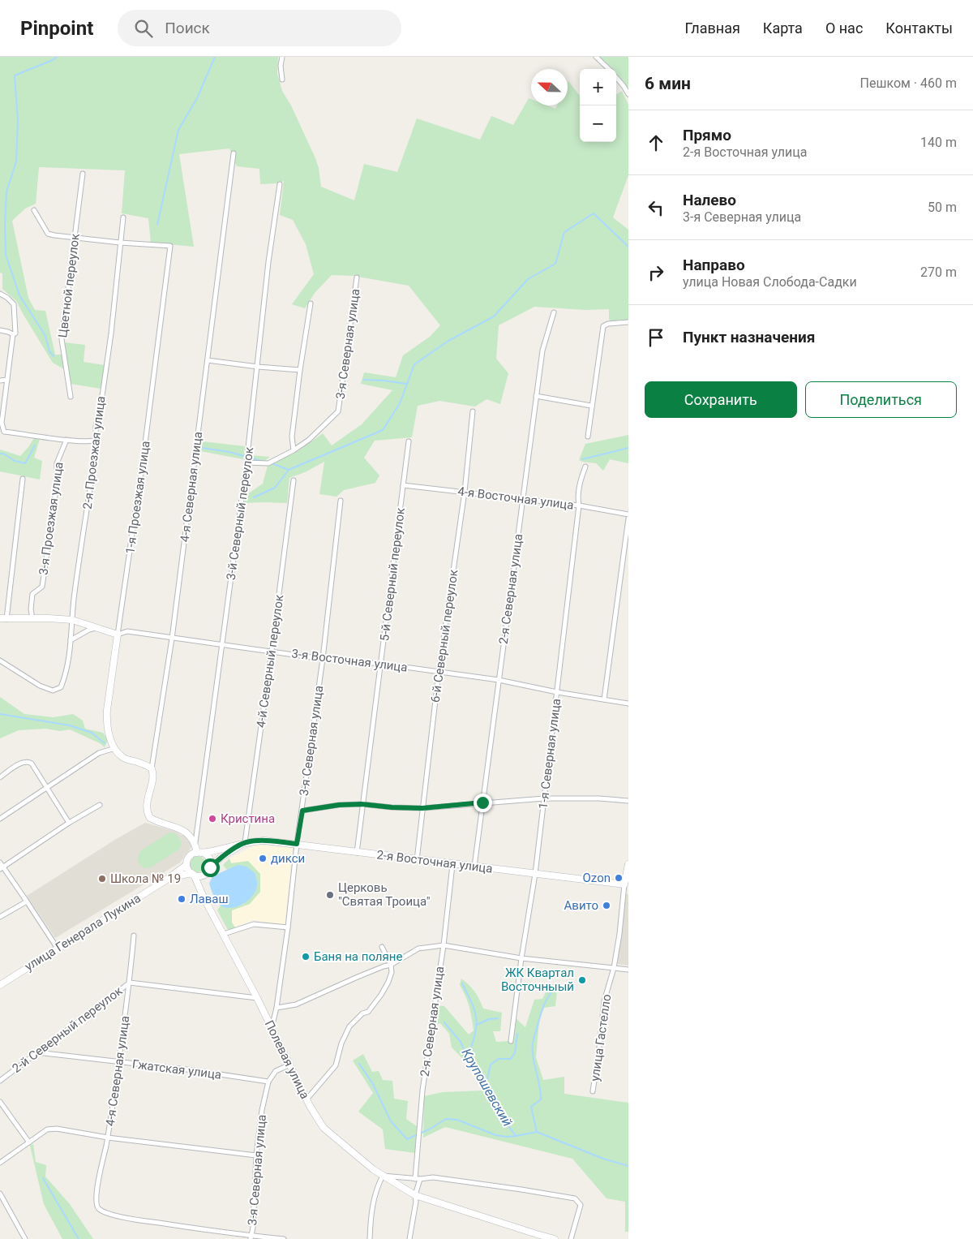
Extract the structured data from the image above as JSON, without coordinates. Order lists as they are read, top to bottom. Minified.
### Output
{"streets":{"street":["Цветной переулок","3-я Северная улица","2-я Проезжая улица","4-я Северная улица","1-я Проезжая улица","4-я Восточная улица","3-й Северный переулок","3-я Проезжая улица","5-й Северный переулок","2-я Северная улица","6-й Северный переулок","3-я Восточная улица","4-й Северный переулок","1-я Северная улица","2-я Восточная улица","улица Генерала Лукина","2-й Северный переулок","улица Гастелло","Полевая улица","Гжатская улица"]},"crossings":[["3-я Северная улица","4-я Северная улица"],["3-я Северная улица","3-я Восточная улица"],["3-я Северная улица","2-я Восточная улица"],["3-я Северная улица","Полевая улица"],["3-я Северная улица","Гжатская улица"],["2-я Проезжая улица","1-я Проезжая улица"],["2-я Проезжая улица","3-я Восточная улица"],["4-я Северная улица","3-й Северный переулок"],["4-я Северная улица","3-я Восточная улица"],["4-я Северная улица","2-й Северный переулок"],["4-я Северная улица","Гжатская улица"],["1-я Проезжая улица","3-я Восточная улица"],["4-я Восточная улица","5-й Северный переулок"],["4-я Восточная улица","2-я Северная улица"],["4-я Восточная улица","6-й Северный переулок"],["4-я Восточная улица","1-я Северная улица"],["3-й Северный переулок","3-я Восточная улица"],["3-я Проезжая улица","3-я Восточная улица"],["5-й Северный переулок","3-я Восточная улица"],["5-й Северный переулок","2-я Восточная улица"],["2-я Северная улица","3-я Восточная улица"],["2-я Северная улица","2-я Восточная улица"],["2-я Северная улица","Полевая улица"],["6-й Северный переулок","3-я Восточная улица"],["6-й Северный переулок","2-я Восточная улица"],["3-я Восточная улица","4-й Северный переулок"],["3-я Восточная улица","1-я Северная улица"],["4-й Северный переулок","2-я Восточная улица"],["1-я Северная улица","2-я Восточная улица"],["2-я Восточная улица","улица Генерала Лукина"],["2-я Восточная улица","улица Гастелло"],["2-я Восточная улица","Полевая улица"],["улица Генерала Лукина","Полевая улица"],["2-й Северный переулок","Полевая улица"],["2-й Северный переулок","Гжатская улица"]],"water":["Крупошевский"],"places":["Кристина","дикси","Ozon","Школа № 19","Церковь \"Святая Троица\"","Лаваш","Авито","Баня на поляне","ЖК Квартал Восточныый"],"north":"left","page":{"header":"Pinpoint","search":"Поиск","nav":["Главная","Карта","О нас","Контакты"],"heading":["6 мин","Пешком · 460 m"],"map_buttons":["+","−"],"list":[["Прямо","2-я Восточная улица","140 m"],["Налево","3-я Северная улица","50 m"],["Направо","улица Новая Слобода-Садки","270 m"],"Пункт назначения"],"buttons":["Сохранить","Поделиться"]}}
